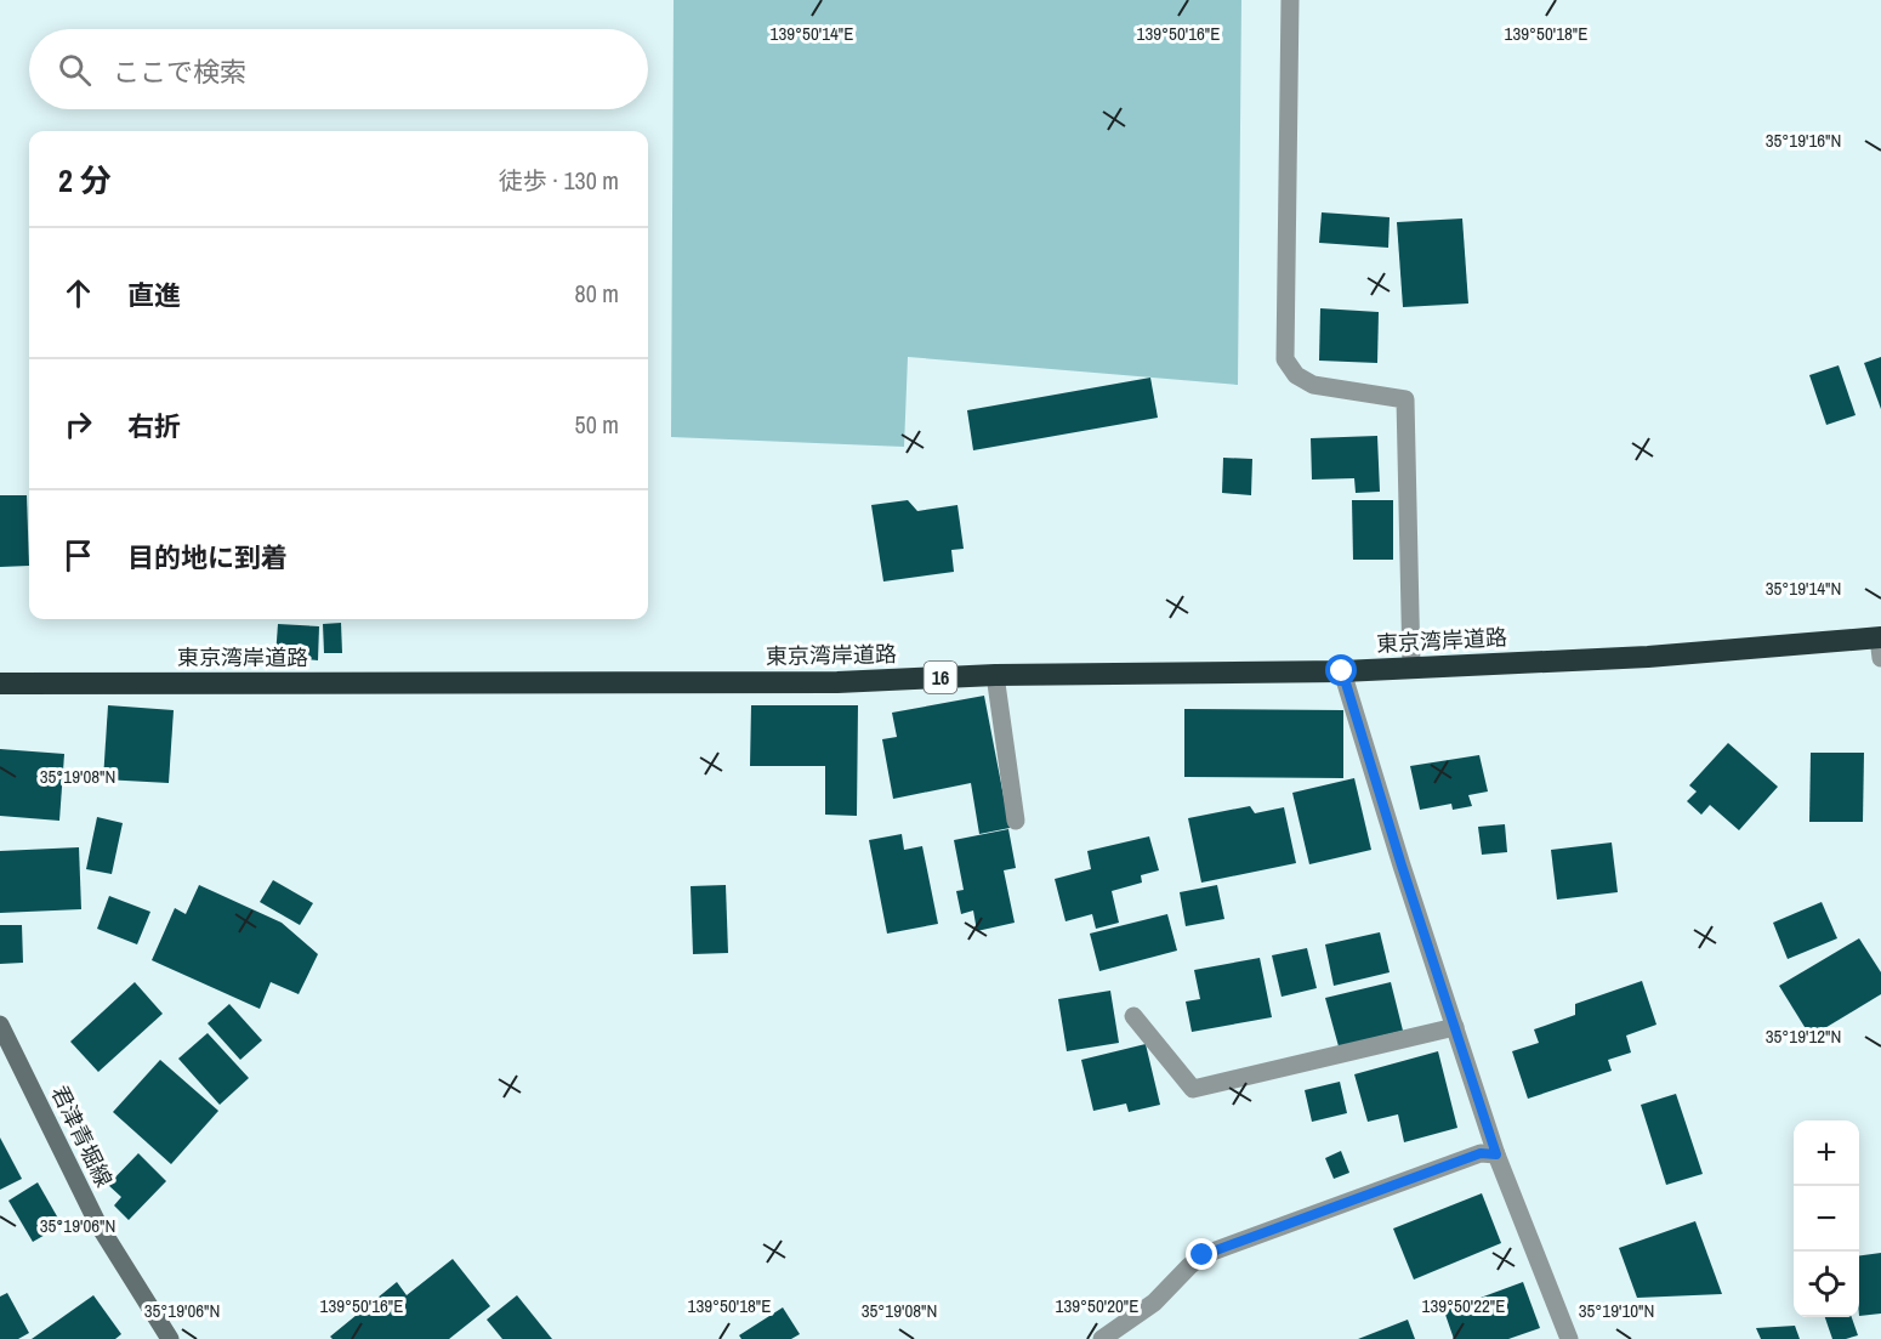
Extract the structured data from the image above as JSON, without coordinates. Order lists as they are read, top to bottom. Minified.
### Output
{"streets":{"highway":["東京湾岸道路","16"],"main road":["君津青堀線"]},"page":{"search":"ここで検索","heading":["2 分","徒歩 · 130 m"],"list":[["直進","80 m"],["右折","50 m"],"目的地に到着"],"map_buttons":["+","−"]},"coordinates":["139°50'14\"E","139°50'16\"E","139°50'18\"E","35°19'16\"N","35°19'14\"N","35°19'08\"N","35°19'12\"N","35°19'06\"N","139°50'20\"E","139°50'22\"E","35°19'10\"N"]}
